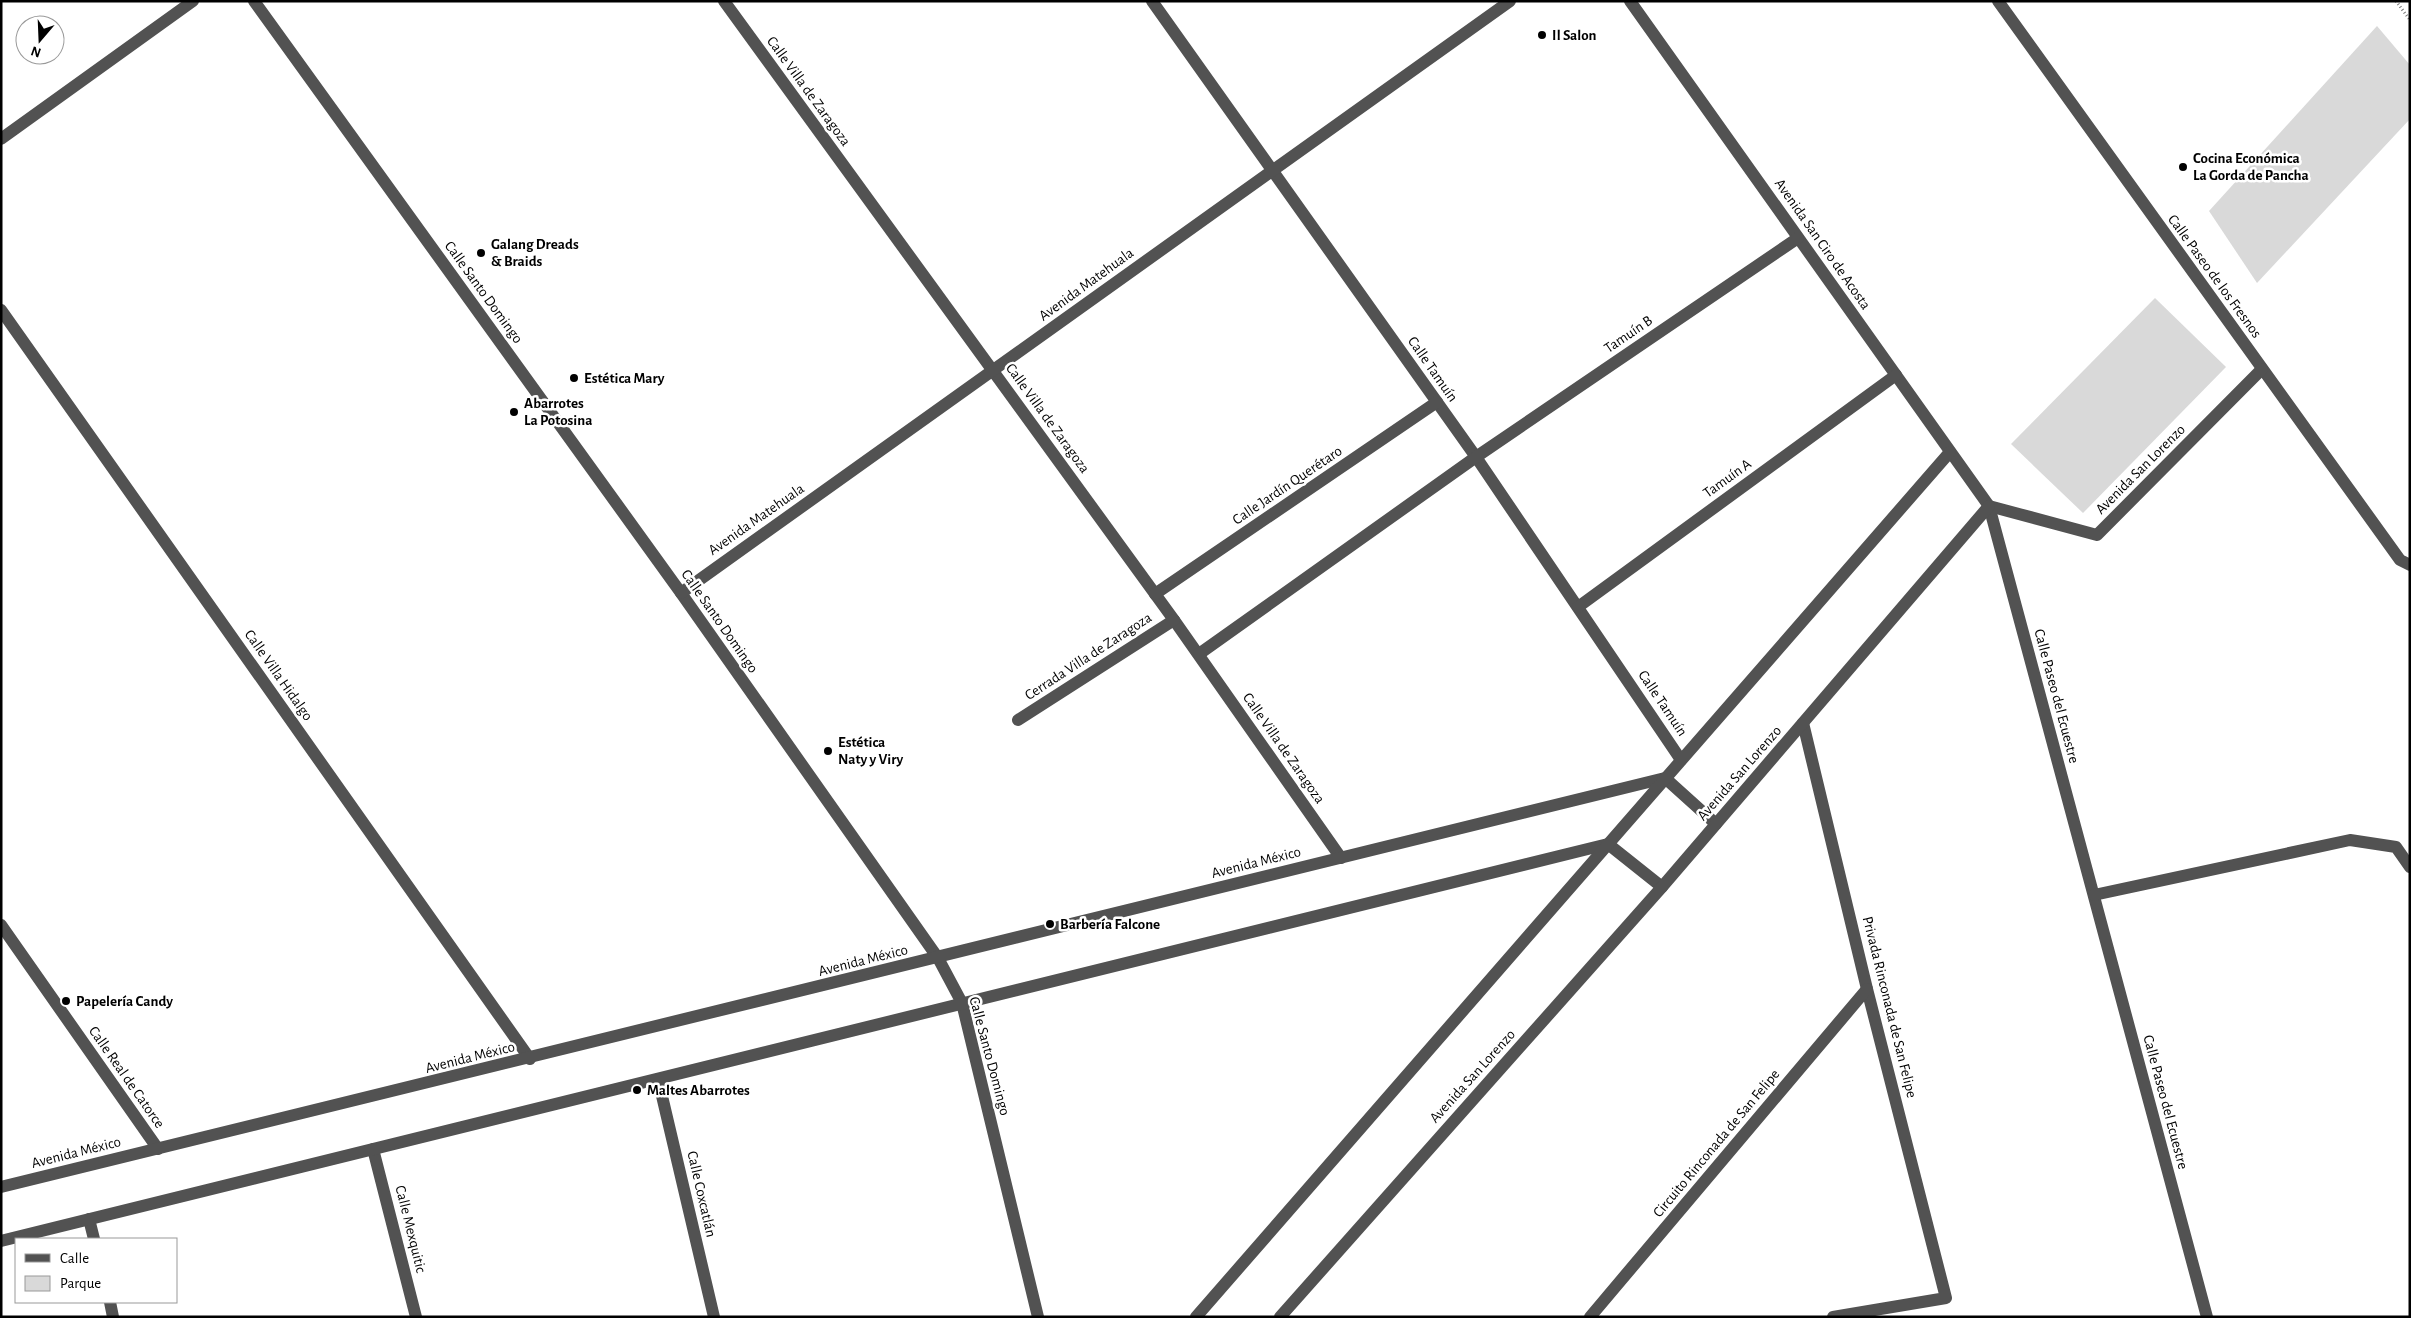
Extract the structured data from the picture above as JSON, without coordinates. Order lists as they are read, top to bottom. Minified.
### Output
{"streets":{"street":["Calle Villa de Zaragoza","Avenida San Ciro de Acosta","Calle Paseo de los Fresnos","Avenida Matehuala","Calle Santo Domingo","Tamuín B","Calle Tamuín","Avenida San Lorenzo","Tamuín A","Calle Jardín Querétaro","Cerrada Villa de Zaragoza","Calle Villa Hidalgo","Calle Paseo del Ecuestre","Avenida México","Privada Rinconada de San Felipe","Calle Real de Catorce","Circuito Rinconada de San Felipe","Calle Coxcatlán","Calle Mexquitic"]},"crossings":[["Calle Villa de Zaragoza","Avenida Matehuala"],["Calle Villa de Zaragoza","Calle Jardín Querétaro"],["Calle Villa de Zaragoza","Cerrada Villa de Zaragoza"],["Calle Villa de Zaragoza","Avenida México"],["Avenida San Ciro de Acosta","Tamuín B"],["Avenida San Ciro de Acosta","Avenida San Lorenzo"],["Avenida San Ciro de Acosta","Tamuín A"],["Avenida San Ciro de Acosta","Calle Paseo del Ecuestre"],["Calle Paseo de los Fresnos","Avenida San Lorenzo"],["Avenida Matehuala","Calle Santo Domingo"],["Avenida Matehuala","Calle Tamuín"],["Calle Santo Domingo","Avenida México"],["Tamuín B","Calle Tamuín"],["Calle Tamuín","Tamuín A"],["Calle Tamuín","Calle Jardín Querétaro"],["Avenida San Lorenzo","Calle Paseo del Ecuestre"],["Avenida San Lorenzo","Privada Rinconada de San Felipe"],["Calle Villa Hidalgo","Avenida México"],["Avenida México","Calle Real de Catorce"],["Privada Rinconada de San Felipe","Circuito Rinconada de San Felipe"]],"places":["Il Salon","Cocina Económica La Gorda de Pancha","Galang Dreads & Braids","Estética Mary","Abarrotes La Potosina","Estética Naty y Viry","Barbería Falcone","Papelería Candy","Maltes Abarrotes"],"legend":["Calle","Parque"],"north":"bottom"}
